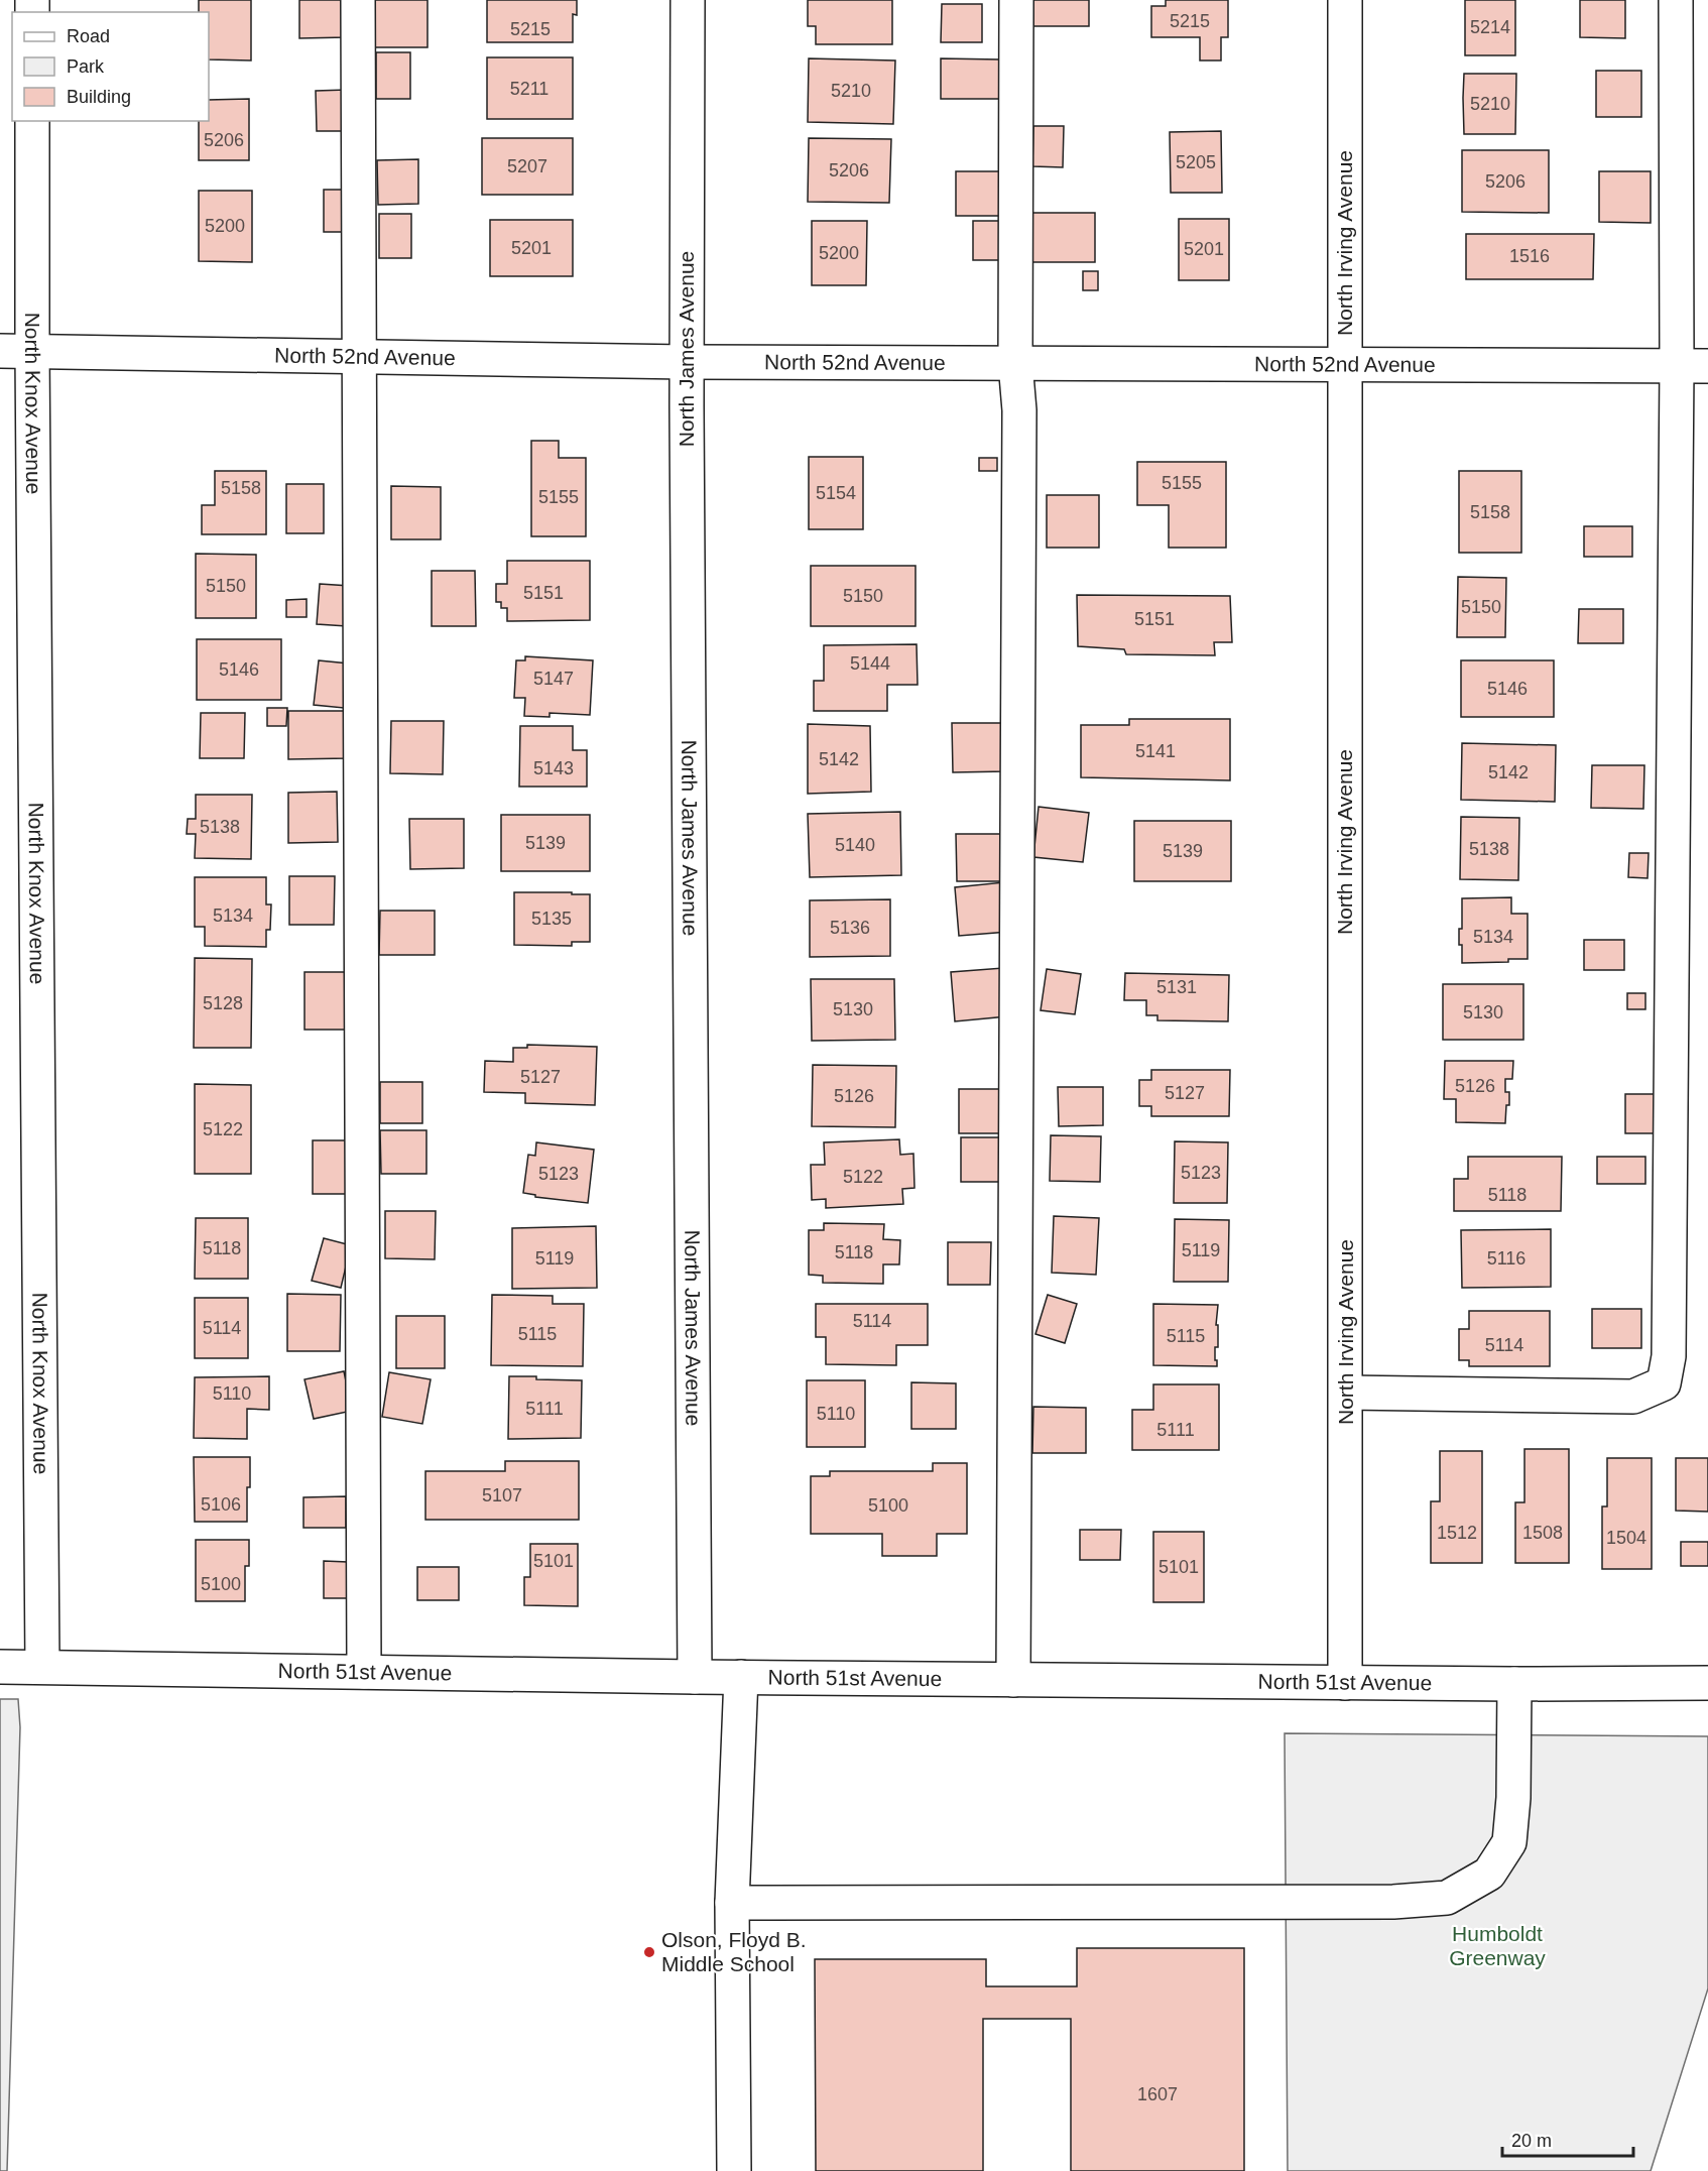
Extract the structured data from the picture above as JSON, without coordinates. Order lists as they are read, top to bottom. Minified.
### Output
{"streets":{"street":["North Irving Avenue","North James Avenue","North 52nd Avenue","North Knox Avenue","North 51st Avenue"]},"crossings":[["North Irving Avenue","North 52nd Avenue"],["North Irving Avenue","North 51st Avenue"],["North James Avenue","North 52nd Avenue"],["North James Avenue","North 51st Avenue"],["North 52nd Avenue","North Knox Avenue"],["North Knox Avenue","North 51st Avenue"]],"parks":["Humboldt Greenway"],"places":["Olson, Floyd B. Middle School"],"house_numbers":["5215","5214","5215","5211","5210","5210","5206","5205","5207","5206","5206","5200","5201","5201","5200","1516","5155","5158","5154","5155","5158","5150","5151","5150","5150","5151","5144","5146","5147","5146","5141","5142","5143","5142","5138","5139","5140","5138","5139","5134","5135","5136","5134","5131","5128","5130","5130","5127","5126","5127","5126","5122","5123","5123","5122","5118","5118","5119","5118","5119","5116","5114","5114","5115","5115","5114","5110","5111","5110","5111","5107","5106","5100","1512","1508","1504","5101","5101","5100","1607"],"legend":["Road","Park","Building"],"scale_bar":"20 m"}
